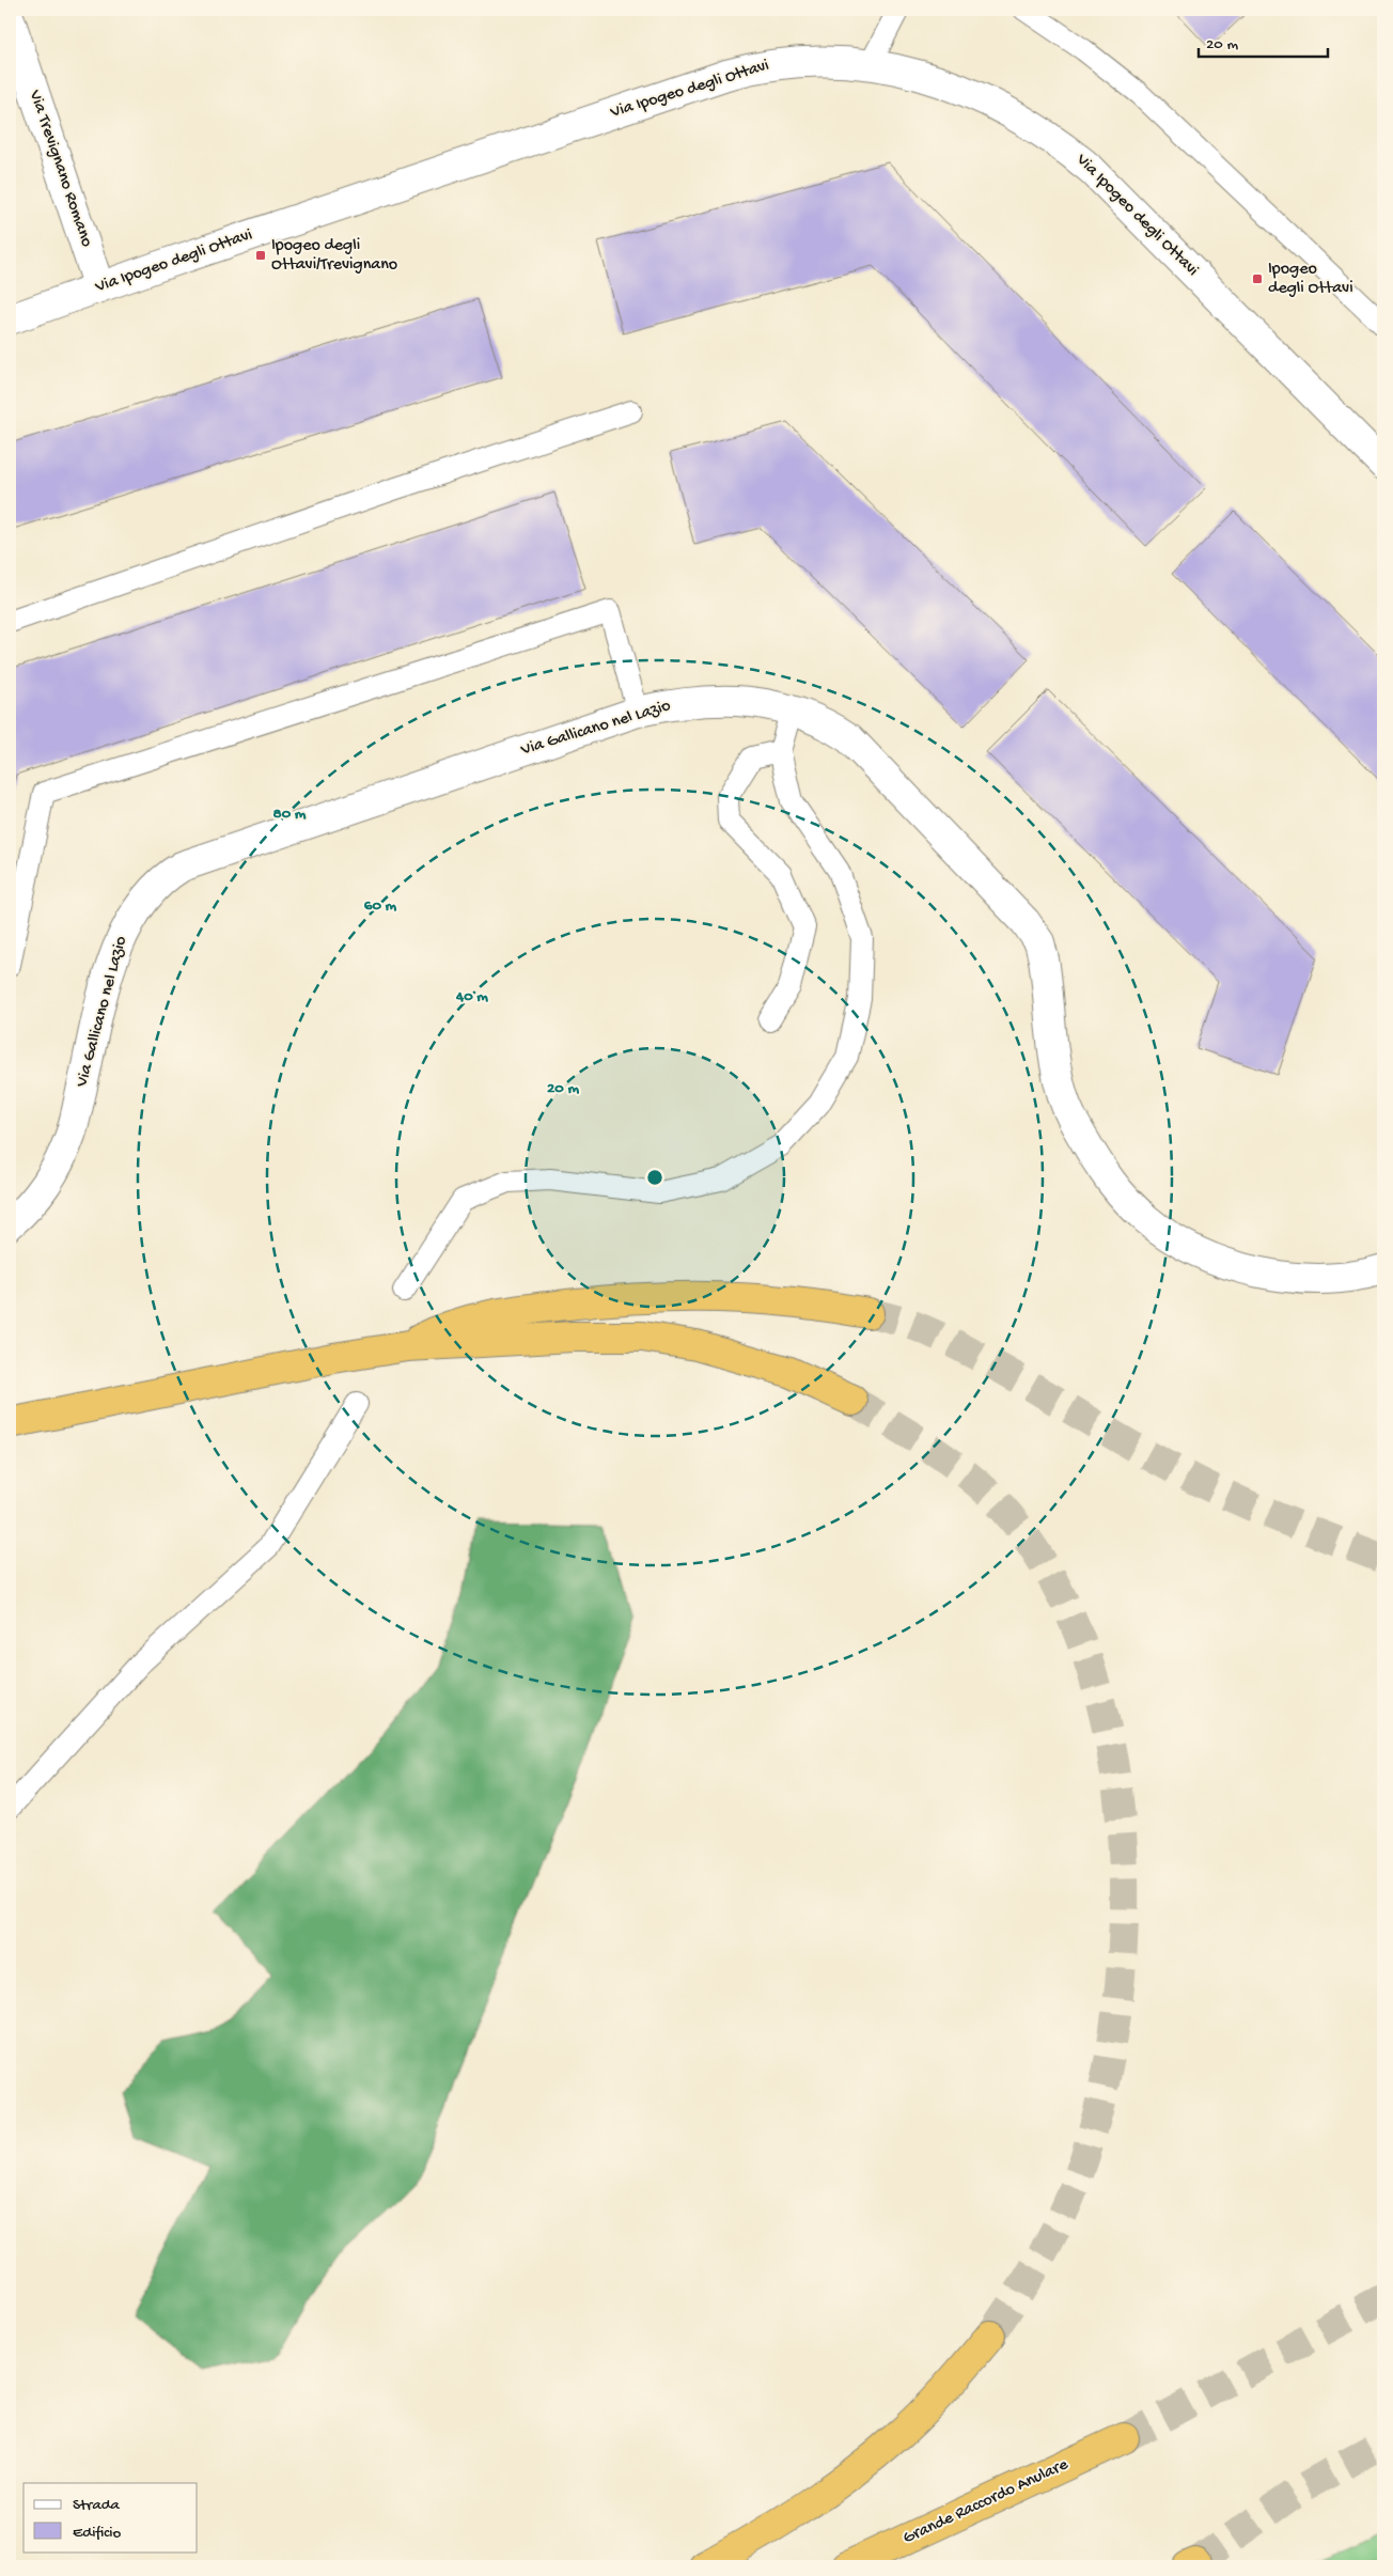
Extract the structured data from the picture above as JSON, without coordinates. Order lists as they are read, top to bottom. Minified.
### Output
{"streets":{"highway":["Grande Raccordo Anulare"],"street":["Via Ipogeo degli Ottavi","Via Trevignano Romano","Via Gallicano nel Lazio"]},"crossings":[["Via Ipogeo degli Ottavi","Via Trevignano Romano"]],"places":{"transit":["Ipogeo degli Ottavi/Trevignano","Ipogeo degli Ottavi"]},"legend":["Strada","Edificio"],"scale_bar":"20 m","rings":["80 m","60 m","40 m","20 m"]}
